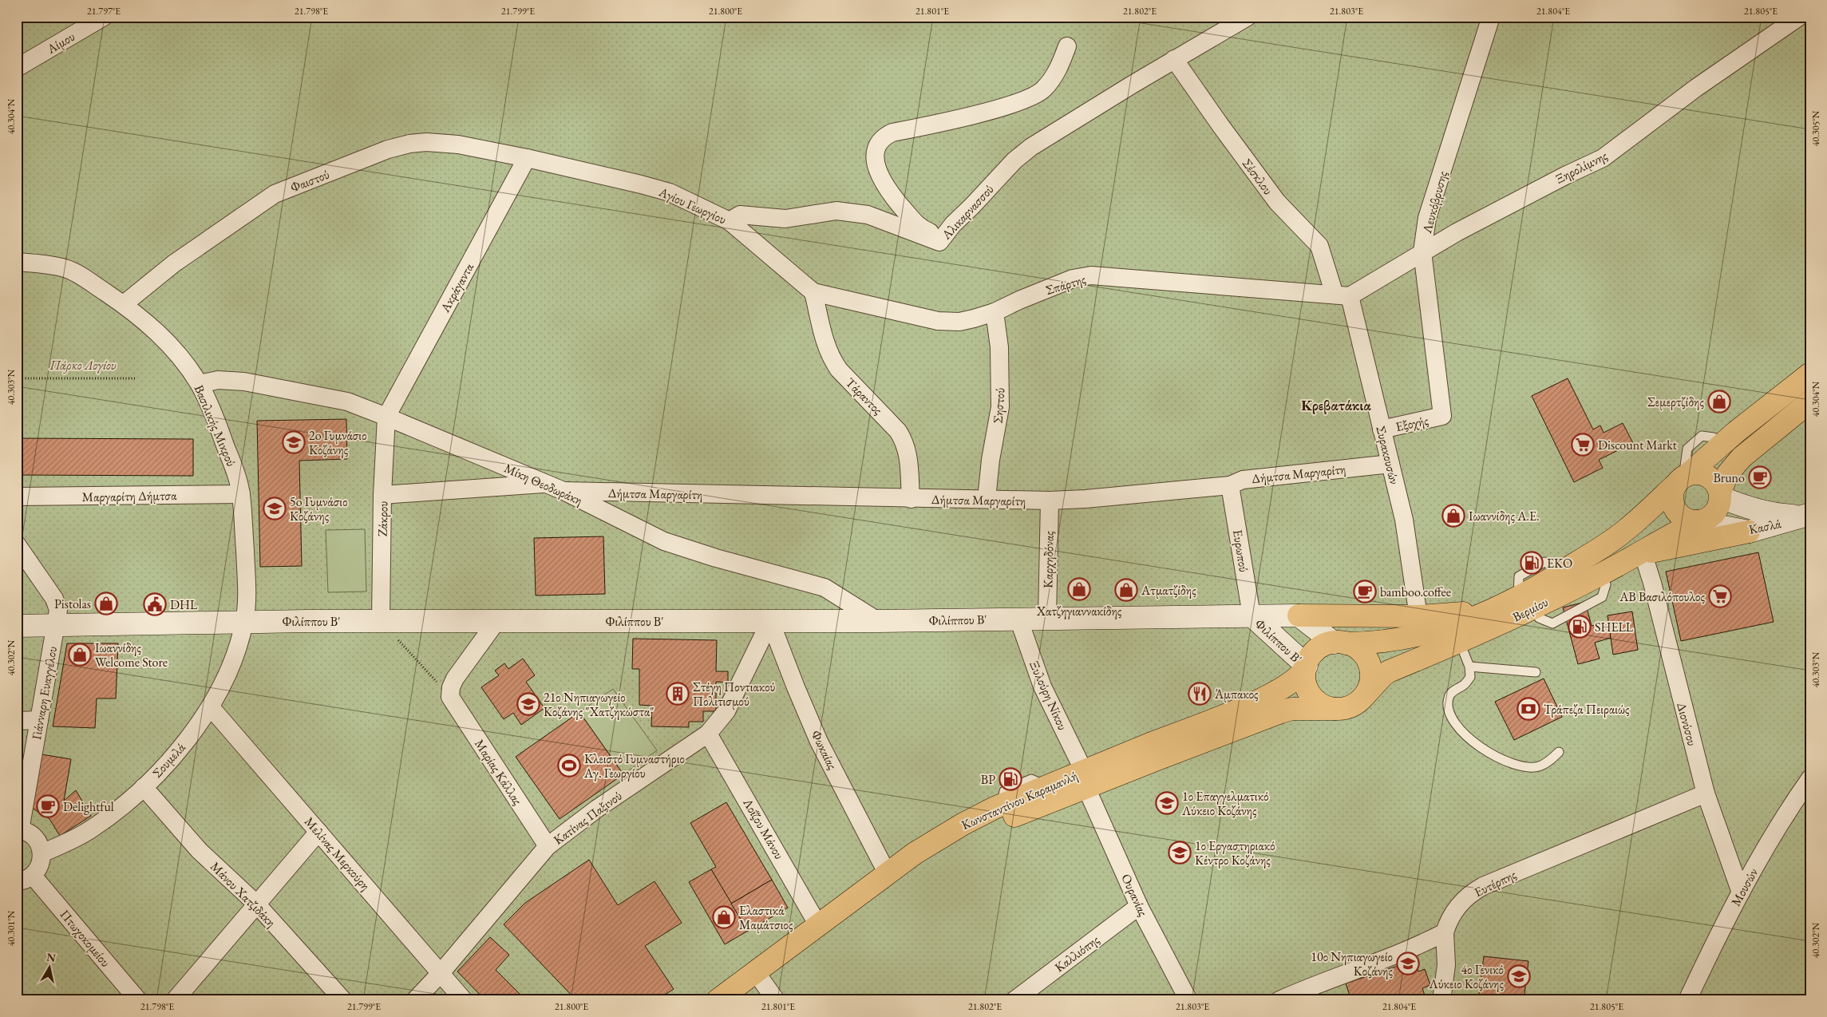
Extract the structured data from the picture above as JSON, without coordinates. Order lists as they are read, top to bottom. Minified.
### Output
{"streets":{"main road":["Κασλά","Βερμίου","Φιλίππου Β'","Κωνσταντίνου Καραμανλή"],"street":["Αίμου","Ξηρολίμνης","Σέσκλου","Φαιστού","Λευκόβρυσης","Αγίου Γεωργίου","Αλικαρνασσού","Σπάρτης","Ακράγαντα","Τάραντος","Σηστού","Εξοχής","Βασιλικής Μικρού","Συρακουσών","Δήμτσα Μαργαρίτη","Μίκη Θεοδωράκη","Μαργαρίτη Δήμτσα","Ζάκρου","Ευρωπού","Καρχηδόνας","Γιάνναρη Ευαγγέλου","Ξυλούρη Νίκου","Διονύσου","Φωκαίας","Σουμελά","Μαρίας Κάλλας","Κατίνας Παξινού","Λοΐζου Μάνου","Μελίνας Μερκούρη","Ευτέρπης","Μουσών","Μάνου Χατζιδάκη","Ουρανίας","Πτωχοκομείου","Καλλιόπης"]},"crossings":[["Ξηρολίμνης","Σέσκλου"],["Ξηρολίμνης","Λευκόβρυσης"],["Ξηρολίμνης","Σπάρτης"],["Ξηρολίμνης","Συρακουσών"],["Σέσκλου","Αλικαρνασσού"],["Σέσκλου","Σπάρτης"],["Σέσκλου","Συρακουσών"],["Φαιστού","Αγίου Γεωργίου"],["Φαιστού","Ακράγαντα"],["Φαιστού","Βασιλικής Μικρού"],["Λευκόβρυσης","Εξοχής"],["Αγίου Γεωργίου","Αλικαρνασσού"],["Αγίου Γεωργίου","Σπάρτης"],["Αγίου Γεωργίου","Ακράγαντα"],["Αγίου Γεωργίου","Τάραντος"],["Σπάρτης","Τάραντος"],["Σπάρτης","Σηστού"],["Σπάρτης","Συρακουσών"],["Ακράγαντα","Μίκη Θεοδωράκη"],["Ακράγαντα","Ζάκρου"],["Τάραντος","Δήμτσα Μαργαρίτη"],["Σηστού","Δήμτσα Μαργαρίτη"],["Εξοχής","Συρακουσών"],["Βασιλικής Μικρού","Μίκη Θεοδωράκη"],["Βασιλικής Μικρού","Μαργαρίτη Δήμτσα"],["Βασιλικής Μικρού","Φιλίππου Β'"],["Βασιλικής Μικρού","Σουμελά"],["Συρακουσών","Δήμτσα Μαργαρίτη"],["Δήμτσα Μαργαρίτη","Μίκη Θεοδωράκη"],["Δήμτσα Μαργαρίτη","Ευρωπού"],["Δήμτσα Μαργαρίτη","Καρχηδόνας"],["Μίκη Θεοδωράκη","Ζάκρου"],["Μίκη Θεοδωράκη","Φιλίππου Β'"],["Ζάκρου","Φιλίππου Β'"],["Κασλά","Βερμίου"],["Ευρωπού","Φιλίππου Β'"],["Καρχηδόνας","Φιλίππου Β'"],["Βερμίου","Φιλίππου Β'"],["Βερμίου","Διονύσου"],["Βερμίου","Κωνσταντίνου Καραμανλή"],["Φιλίππου Β'","Γιάνναρη Ευαγγέλου"],["Φιλίππου Β'","Ξυλούρη Νίκου"],["Φιλίππου Β'","Φωκαίας"],["Φιλίππου Β'","Σουμελά"],["Φιλίππου Β'","Κωνσταντίνου Καραμανλή"],["Φιλίππου Β'","Κατίνας Παξινού"],["Ξυλούρη Νίκου","Κωνσταντίνου Καραμανλή"],["Ξυλούρη Νίκου","Ουρανίας"],["Διονύσου","Ευτέρπης"],["Διονύσου","Μουσών"],["Φωκαίας","Κωνσταντίνου Καραμανλή"],["Φωκαίας","Κατίνας Παξινού"],["Σουμελά","Μελίνας Μερκούρη"],["Σουμελά","Μάνου Χατζιδάκη"],["Μαρίας Κάλλας","Κατίνας Παξινού"],["Κωνσταντίνου Καραμανλή","Λοΐζου Μάνου"],["Κωνσταντίνου Καραμανλή","Ουρανίας"],["Κατίνας Παξινού","Λοΐζου Μάνου"],["Κατίνας Παξινού","Μελίνας Μερκούρη"],["Ουρανίας","Καλλιόπης"]],"districts":["Κρεβατάκια"],"parks":["Πάρκο Λογίου"],"places":{"shop":["Σεμερτζίδης","Ιωαννίδης Α.Ε.","Χατζηγιαννακίδης","Ατματζίδης","Pistolas","Ιωαννίδης Welcome Store","Ελαστικά Μαμάτσιος"],"school or university":["2o Γυμνάσιο Κοζάνης","5o Γυμνάσιο Κοζάνης","21ο Νηπιαγωγείο Κοζάνης \"Χατζηκώστα\"","1ο Επαγγελματικό Λύκειο Κοζάνης","1ο Εργαστηριακό Κέντρο Κοζάνης","10ο Νηπιαγωγείο Κοζάνης","4ο Γενικό Λύκειο Κοζάνης"],"supermarket":["Discount Markt","ΑΒ Βασιλόπουλος"],"cafe":["Bruno","bamboo.coffee","Delightful"],"fuel station":["EKO","SHELL","BP"],"public building":["DHL"],"building":["Στέγη Ποντιακού Πολιτισμού"],"restaurant":["Άμπακος"],"bank":["Τράπεζα Πειραιώς"],"sports":["Κλειστό Γυμναστήριο Αγ. Γεωργίου"]},"north":"top","coordinates":["21.797°E","21.798°E","21.799°E","21.800°E","21.801°E","21.802°E","21.803°E","21.804°E","21.805°E","40.304°N","40.305°N","40.303°N","40.302°N","40.301°N"]}
